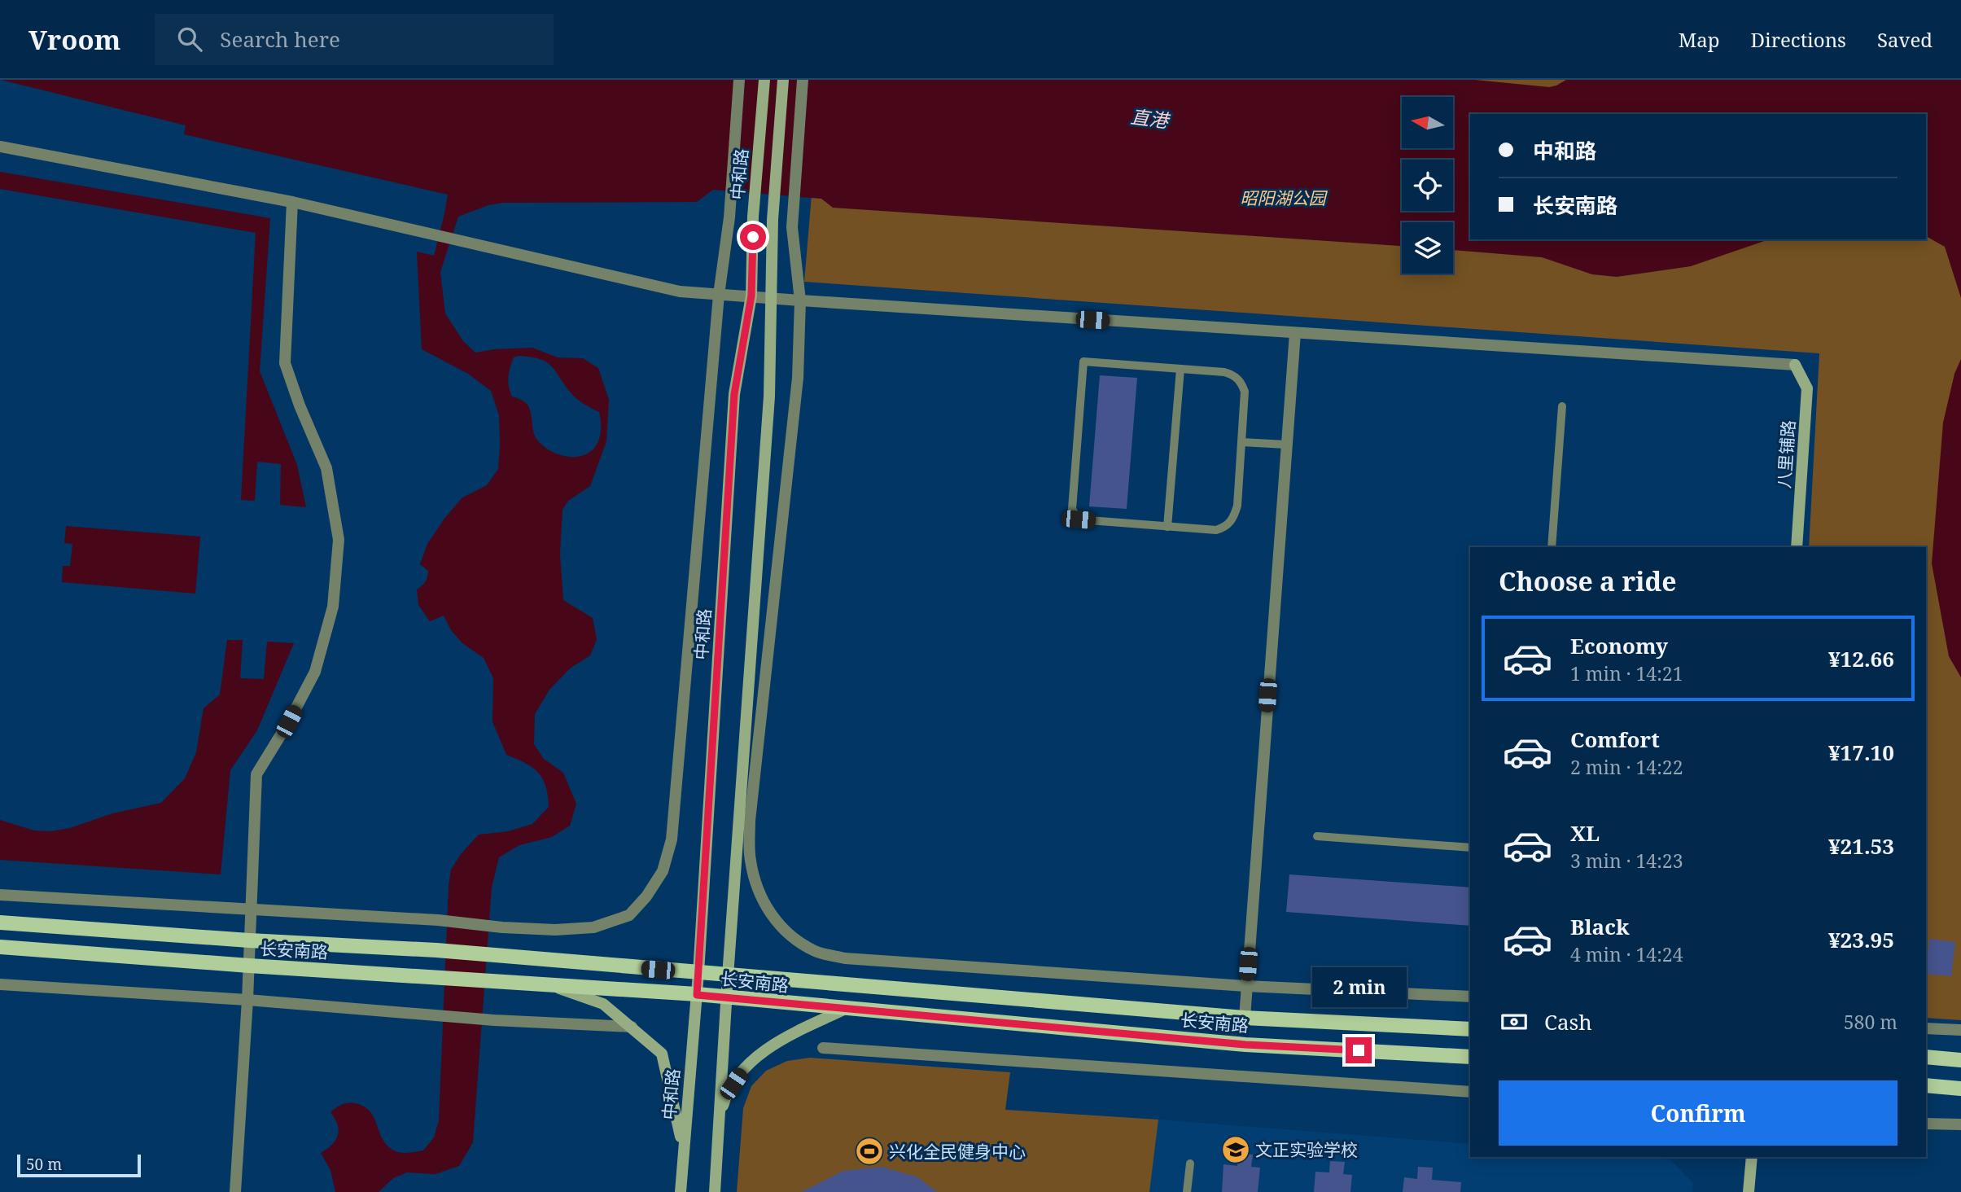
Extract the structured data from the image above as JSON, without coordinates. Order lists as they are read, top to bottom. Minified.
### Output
{"streets":{"main road":["中和路","八里铺路","长安南路"]},"crossings":[["中和路","长安南路"]],"water":["直港"],"parks":["昭阳湖公园"],"places":{"school or university":["文正实验学校"],"sports":["兴化全民健身中心"]},"scale_bar":"50 m","north":"left","page":{"header":"Vroom","search":"Search here","nav":["Map","Directions","Saved"],"banner":["中和路","长安南路"],"heading":"Choose a ride","list":[{"name":"Economy","note":"1 min · 14:21","value":"¥12.66"},{"name":"Comfort","note":"2 min · 14:22","value":"¥17.10"},{"name":"XL","note":"3 min · 14:23","value":"¥21.53"},{"name":"Black","note":"4 min · 14:24","value":"¥23.95"}],"bubble":"2 min","pay":["Cash","580 m"],"buttons":"Confirm","scale":"50 m"}}
